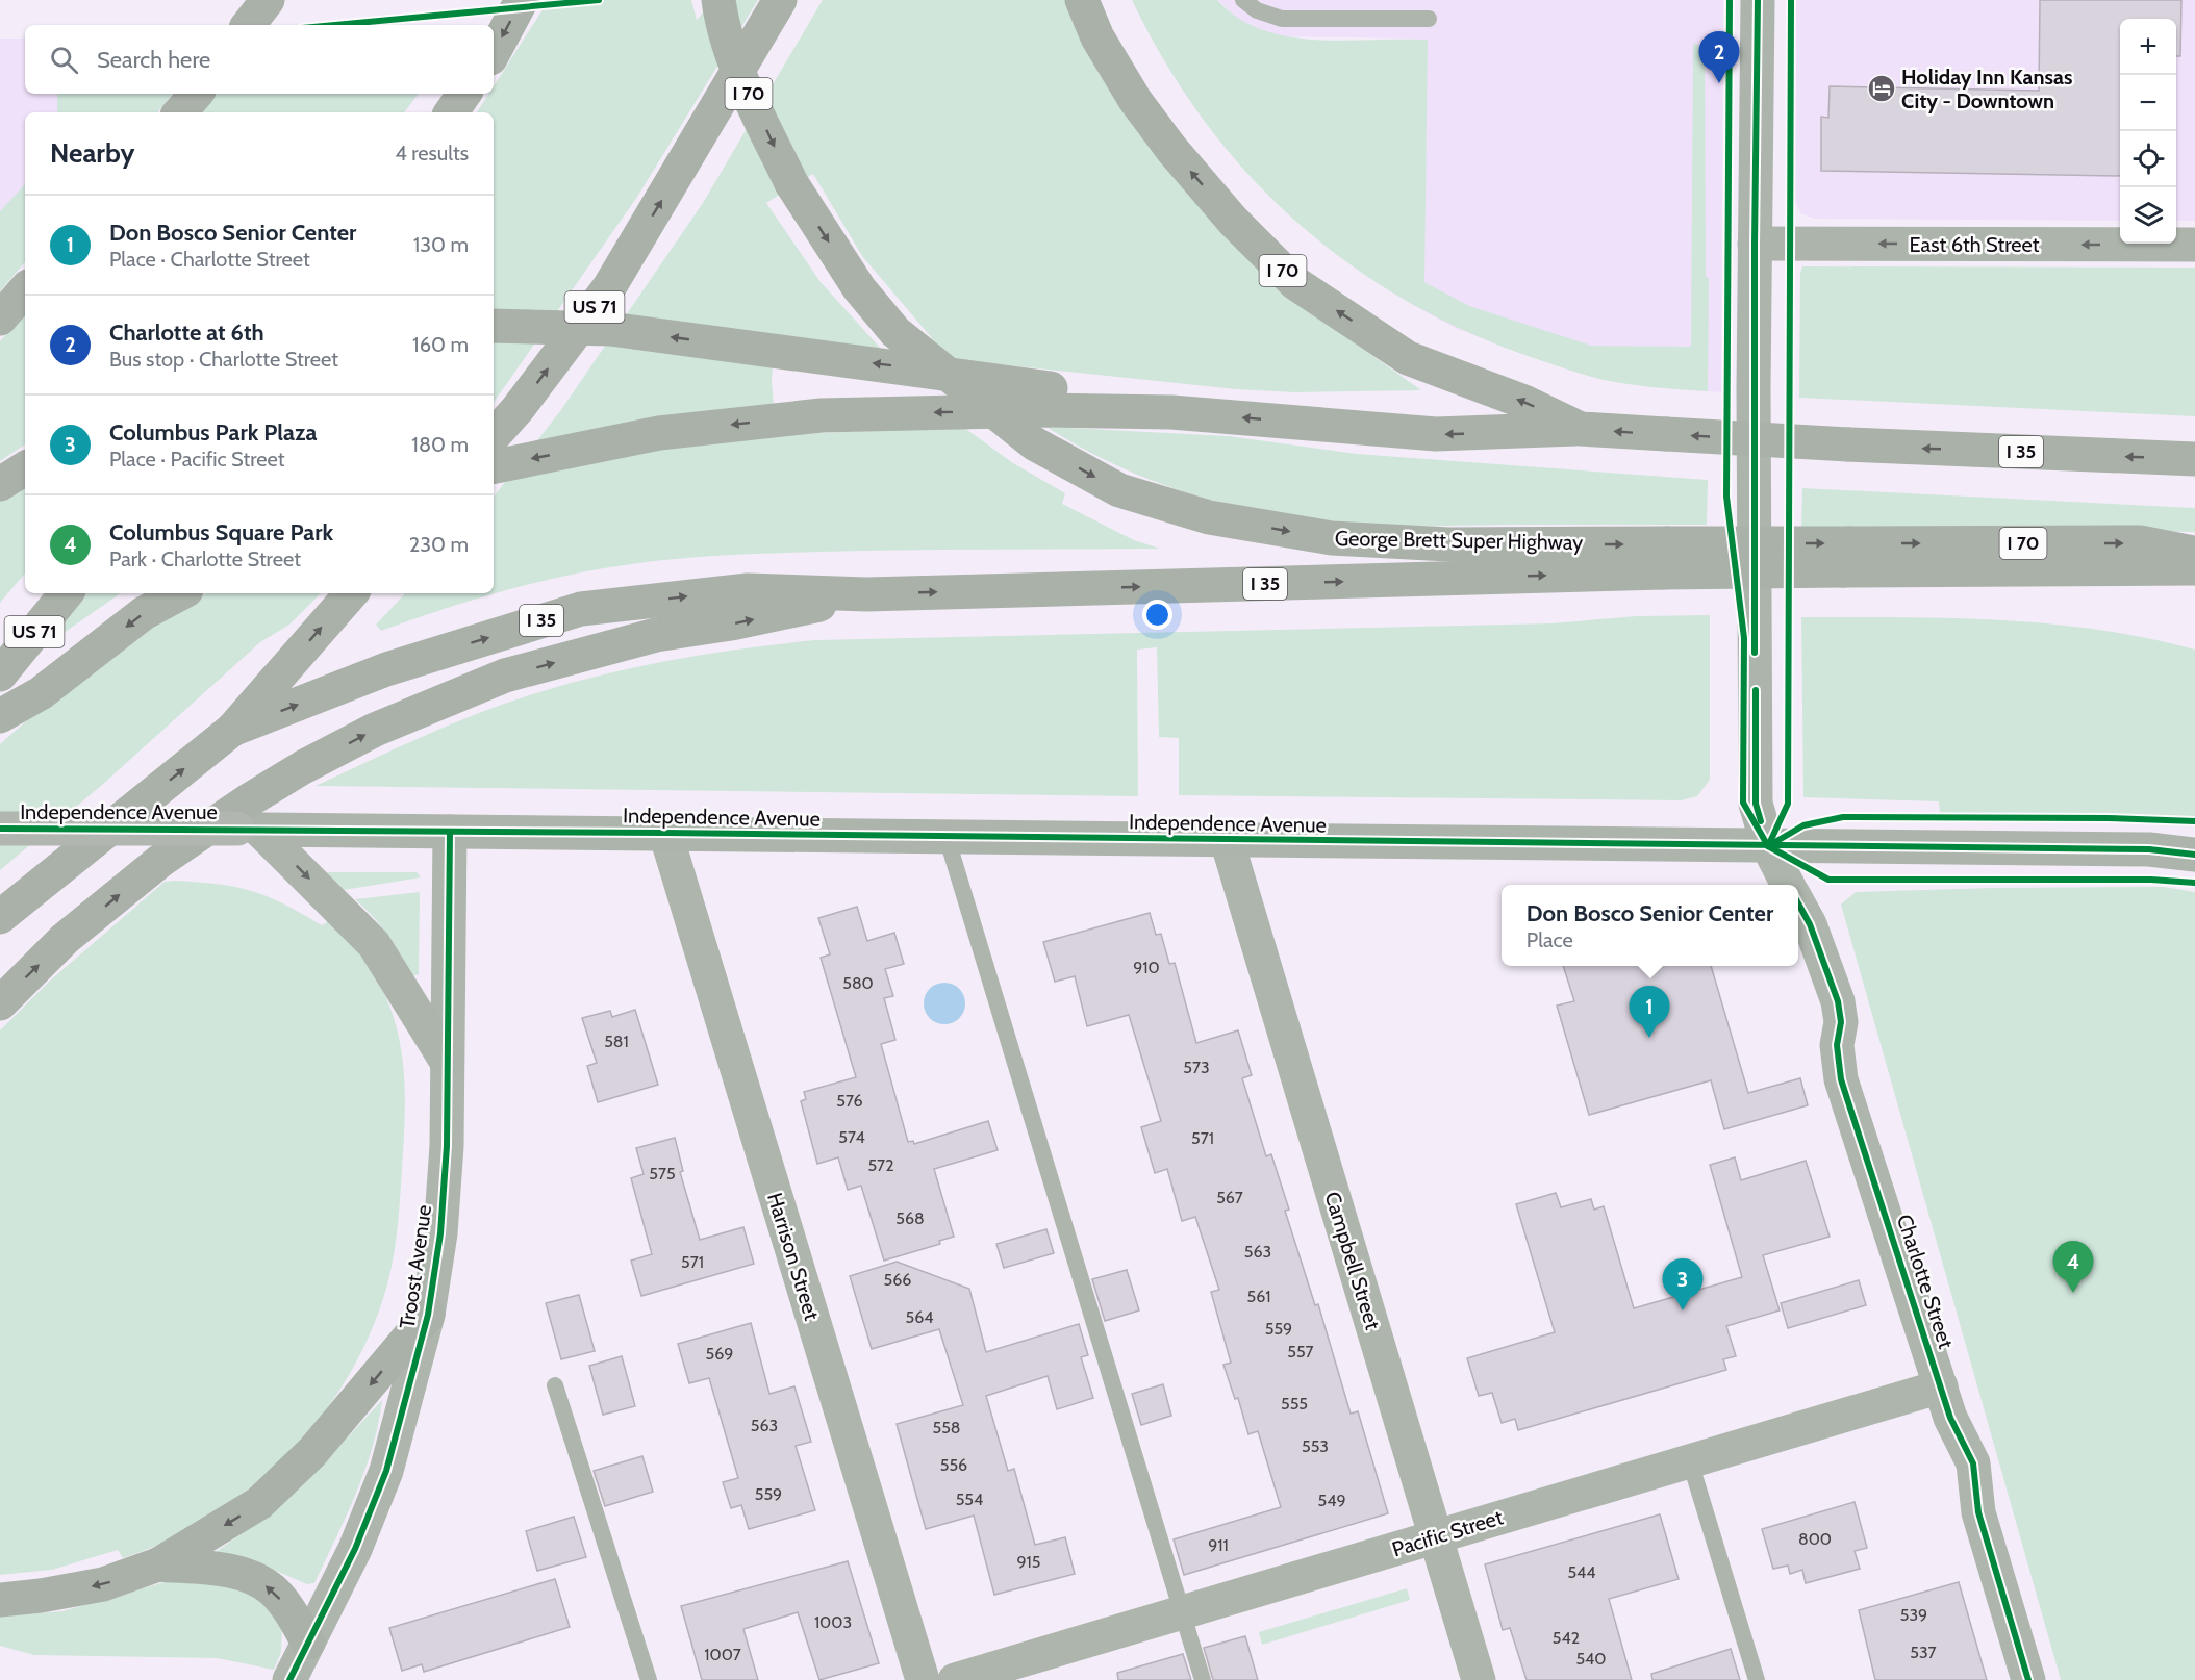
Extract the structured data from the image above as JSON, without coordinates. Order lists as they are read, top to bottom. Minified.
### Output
{"streets":{"highway":["I 70","US 71","I 35","George Brett Super Highway"],"main road":["East 6th Street","Independence Avenue"],"street":["Harrison Street","Campbell Street","Troost Avenue","Charlotte Street","Pacific Street"]},"crossings":[["I 70","I 35"],["I 35","George Brett Super Highway"],["Independence Avenue","Harrison Street"],["Independence Avenue","Campbell Street"],["Independence Avenue","Troost Avenue"],["Campbell Street","Pacific Street"],["Charlotte Street","Pacific Street"]],"one_way":["East 6th Street"],"places":{"hotel":["Holiday Inn Kansas City - Downtown"]},"house_numbers":["910","580","581","573","576","574","571","572","575","567","568","563","571","566","561","564","559","557","569","555","563","558","553","556","559","554","549","800","911","915","544","539","1003","542","537","1007","540"],"page":{"map_buttons":["+","−"],"search":"Search here","pins":["2","1","4","3"],"heading":["Nearby","4 results"],"list":[{"mark":"1","name":"Don Bosco Senior Center","note":"Place · Charlotte Street","value":"130 m"},{"mark":"2","name":"Charlotte at 6th","note":"Bus stop · Charlotte Street","value":"160 m"},{"mark":"3","name":"Columbus Park Plaza","note":"Place · Pacific Street","value":"180 m"},{"mark":"4","name":"Columbus Square Park","note":"Park · Charlotte Street","value":"230 m"}],"popup":["Don Bosco Senior Center","Place"]}}
